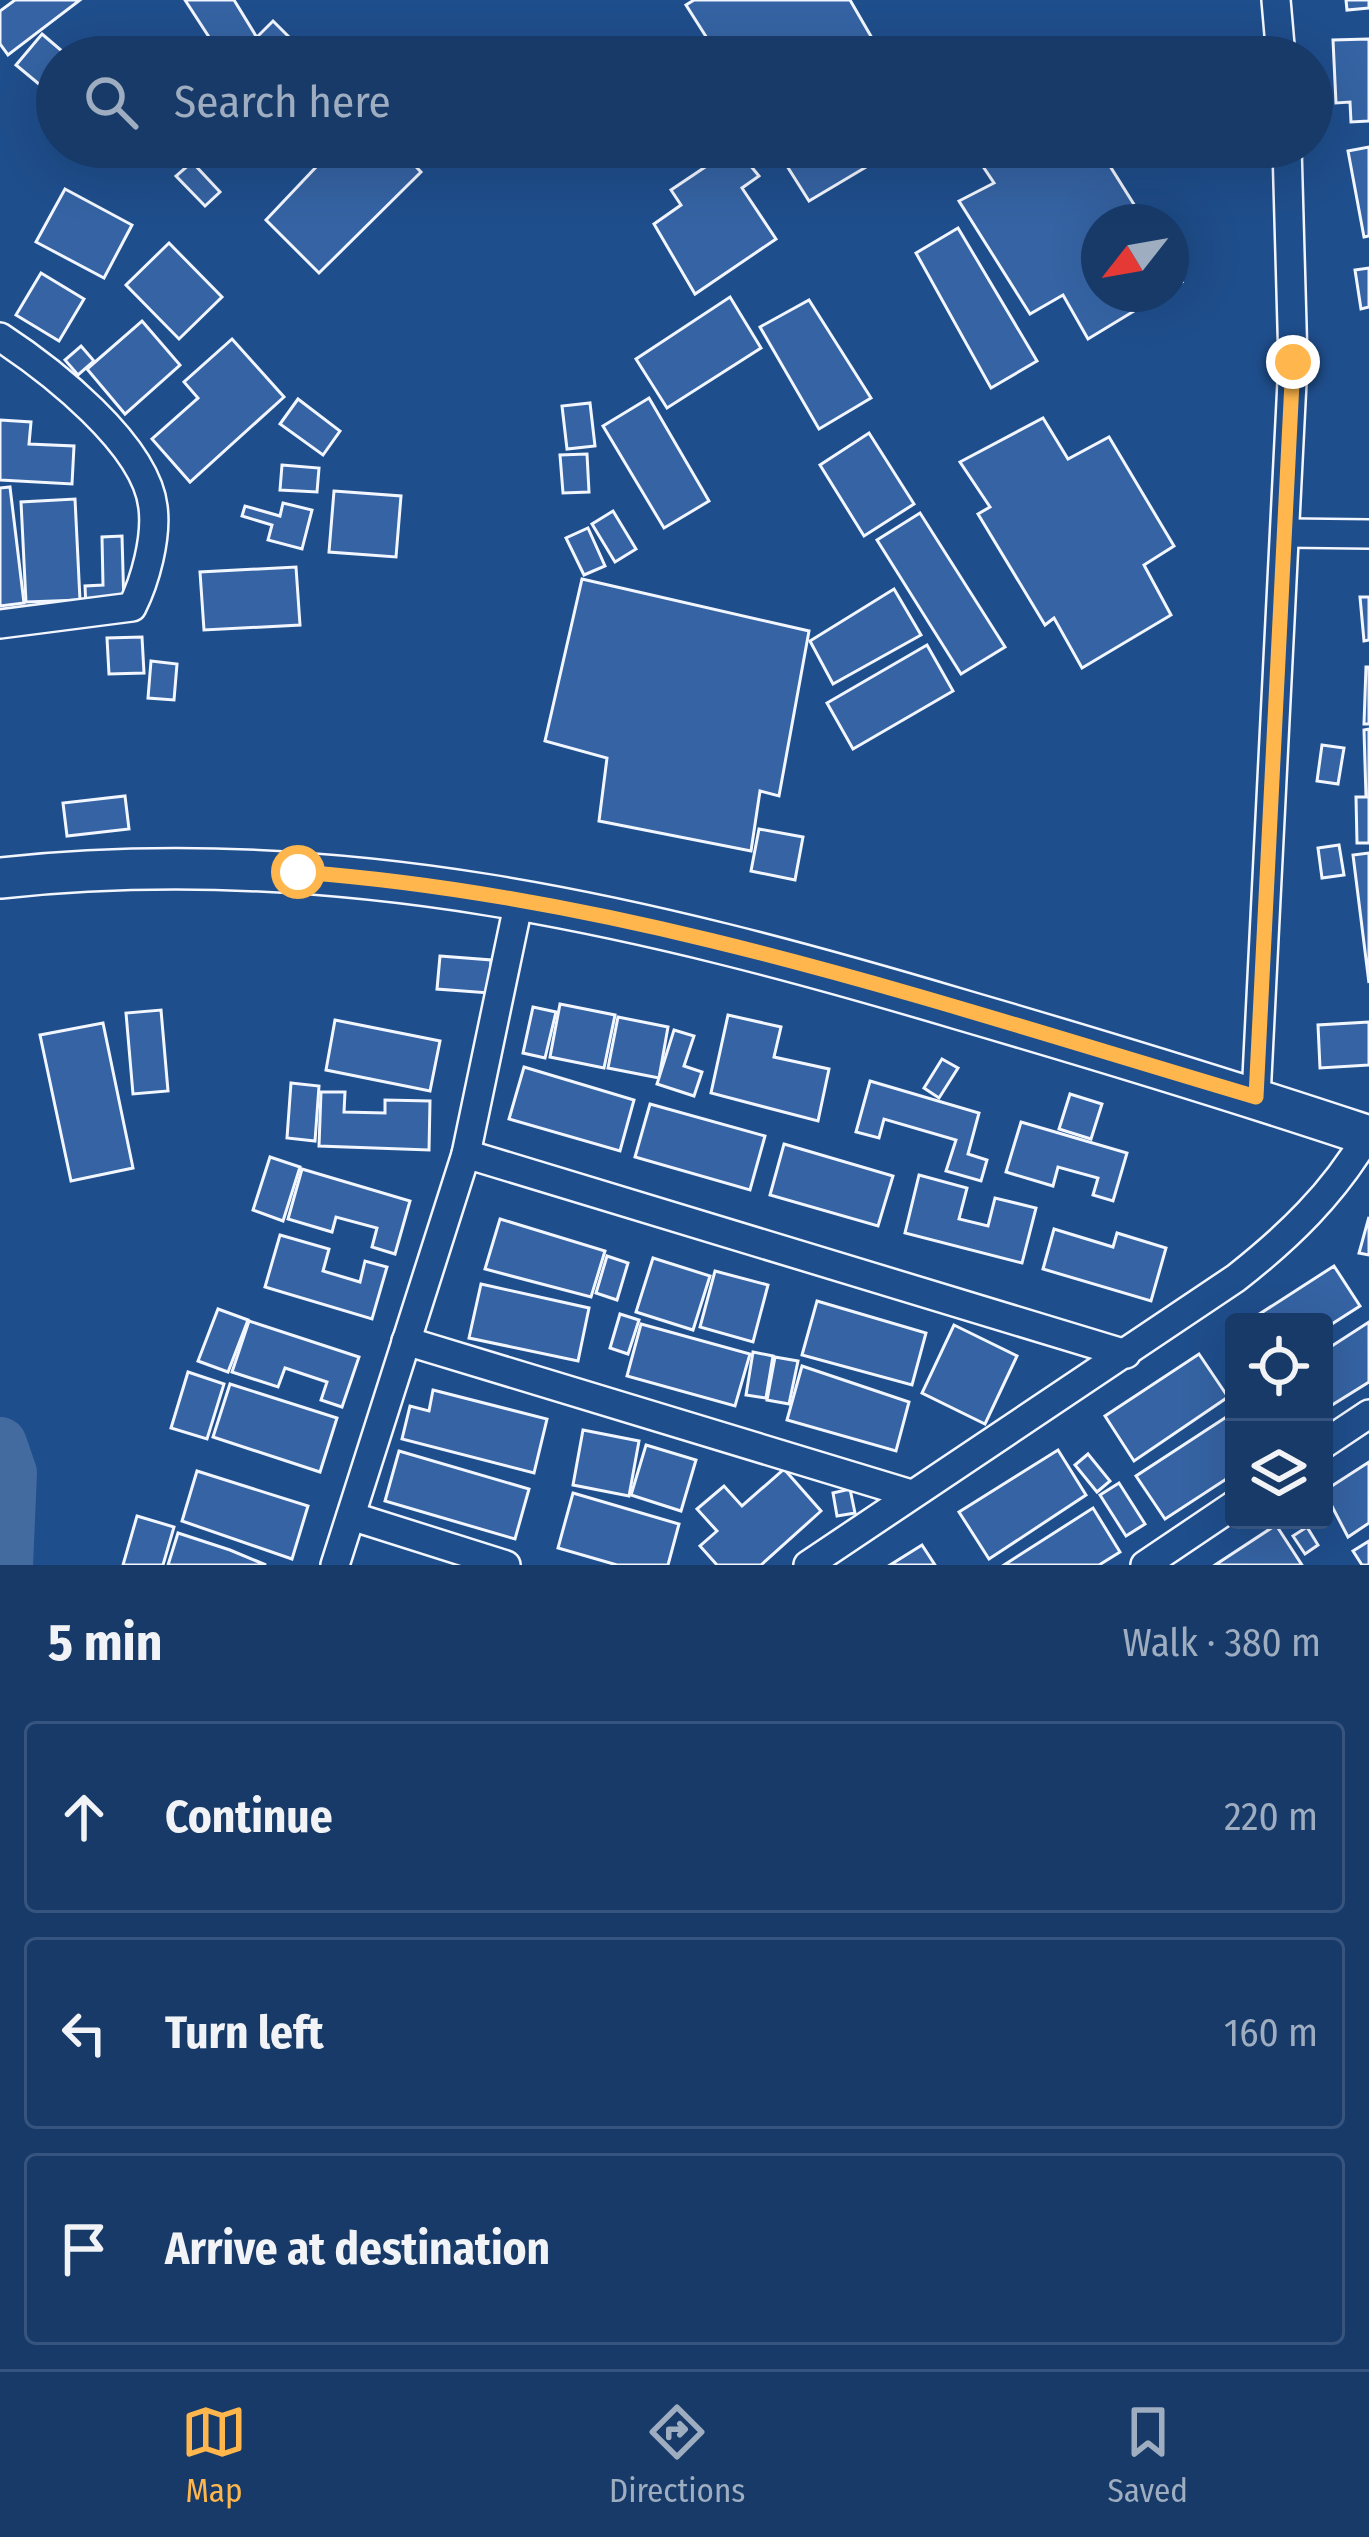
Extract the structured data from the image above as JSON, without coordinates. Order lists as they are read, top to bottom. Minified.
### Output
{"north":"bottom left","page":{"search":"Search here","heading":["5 min","Walk · 380 m"],"list":[["Continue","220 m"],["Turn left","160 m"],"Arrive at destination"],"nav":["Map","Directions","Saved"]}}
